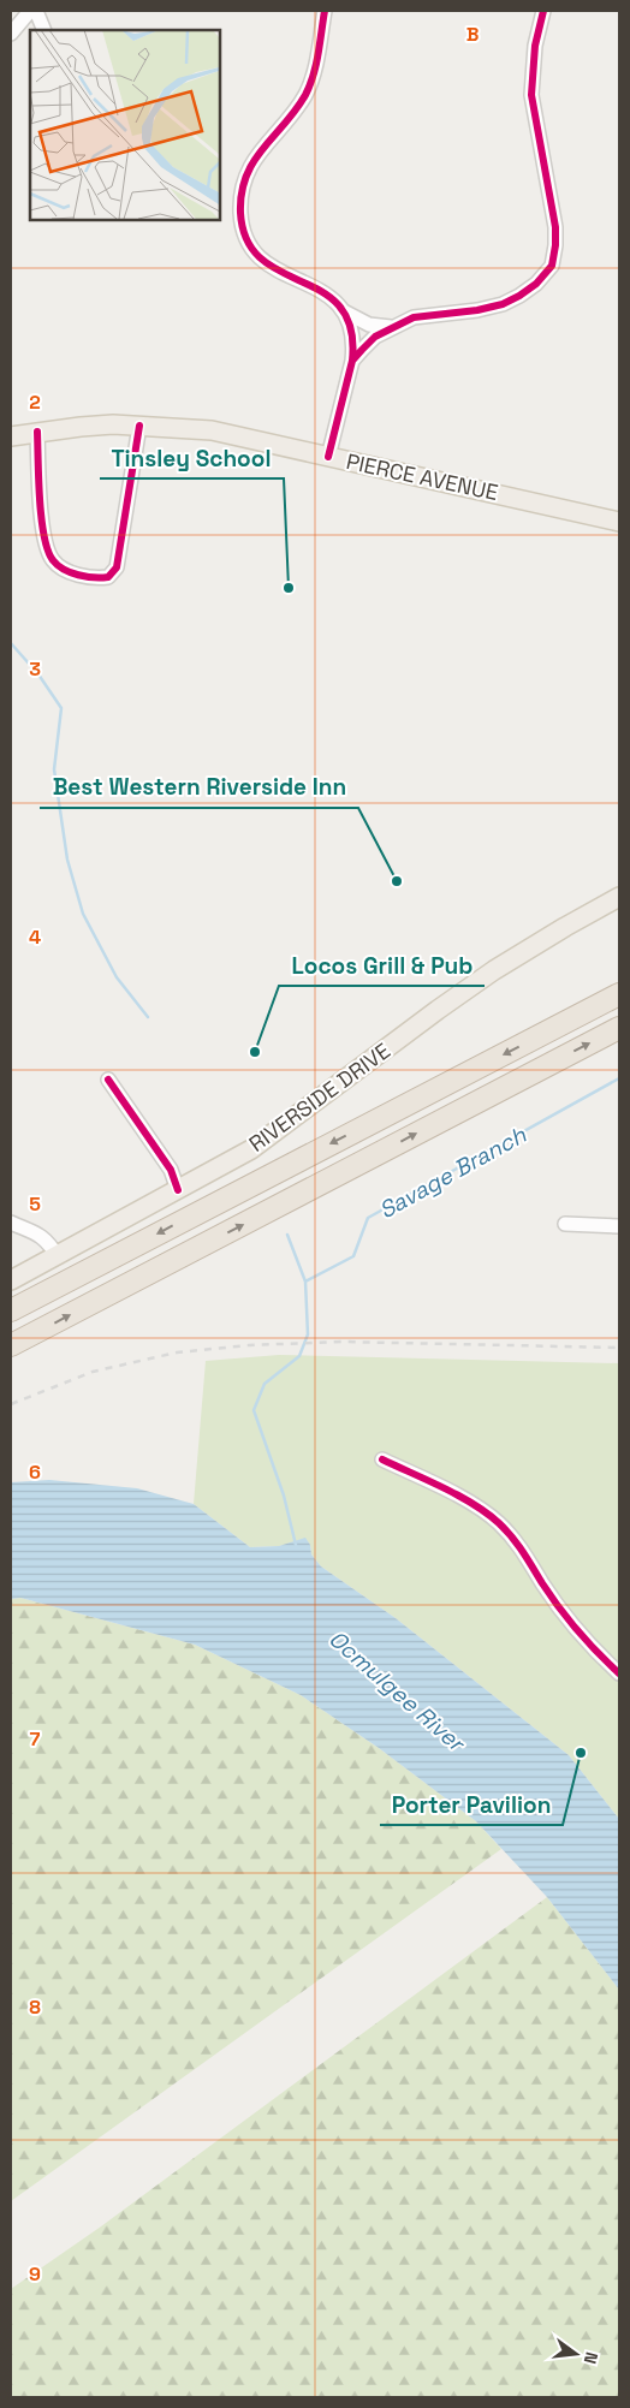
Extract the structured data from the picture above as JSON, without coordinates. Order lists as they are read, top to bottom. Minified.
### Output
{"streets":{"main road":["PIERCE AVENUE","RIVERSIDE DRIVE"]},"water":["Savage Branch","Ocmulgee River"],"places":["Tinsley School","Best Western Riverside Inn","Locos Grill & Pub","Porter Pavilion"],"north":"right","grid":{"columns":["B"],"rows":["2","3","4","5","6","7","8","9"]}}
